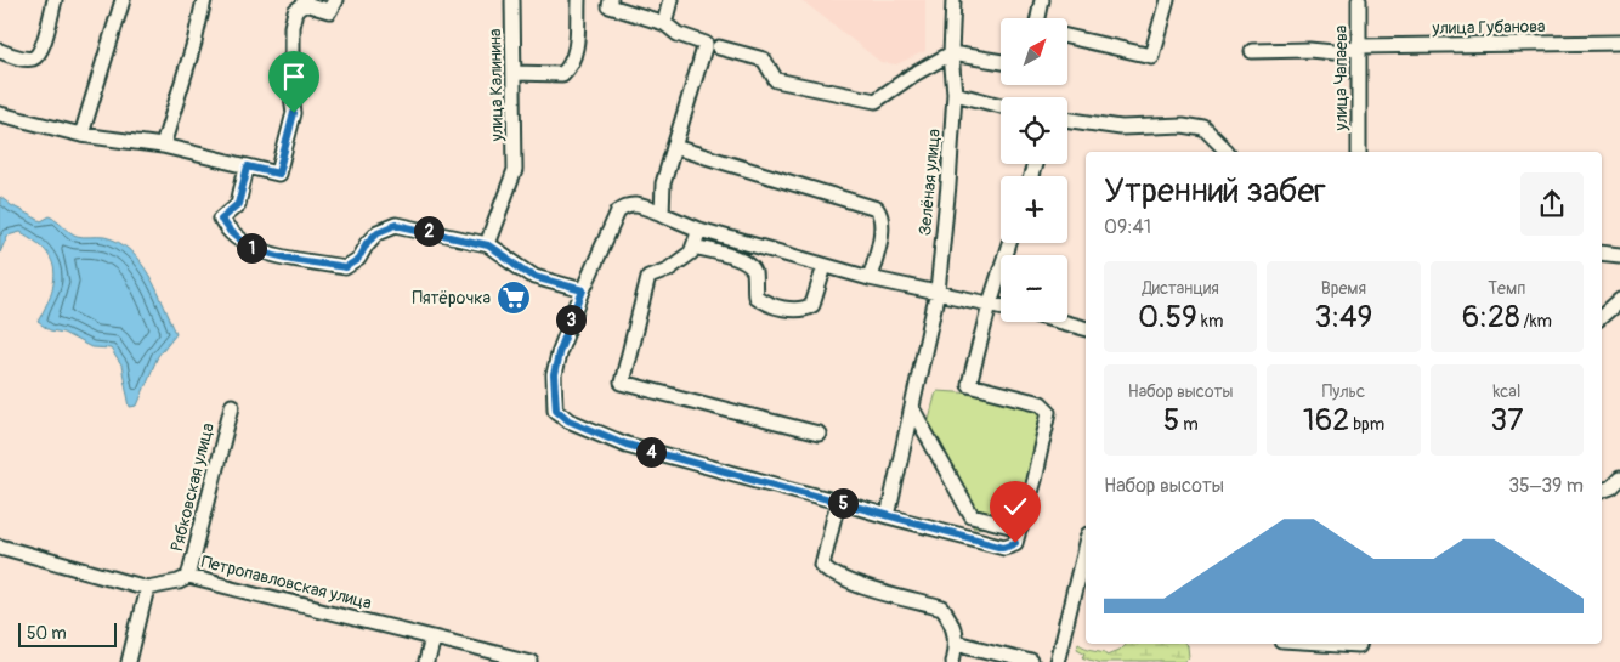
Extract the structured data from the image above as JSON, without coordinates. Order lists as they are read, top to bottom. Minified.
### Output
{"streets":{"street":["улица Губанова","улица Чапаева","улица Калинина","Зелёная улица","Рябковская улица","Петропавловская улица"]},"crossings":[["улица Губанова","улица Чапаева"],["Рябковская улица","Петропавловская улица"]],"places":{"supermarket":["Пятёрочка"]},"scale_bar":"50 m","north":"top right","page":{"map_buttons":["+","−"],"heading":["Утренний забег","09:41"],"pins":["2","1","3","4","5"],"stats":[["Дистанция","0.59 km"],["Время","3:49"],["Темп","6:28 /km"],["Набор высоты","5 m"],["Пульс","162 bpm"],["kcal","37"]],"chart":["Набор высоты","35–39 m"],"scale":"50 m"}}
